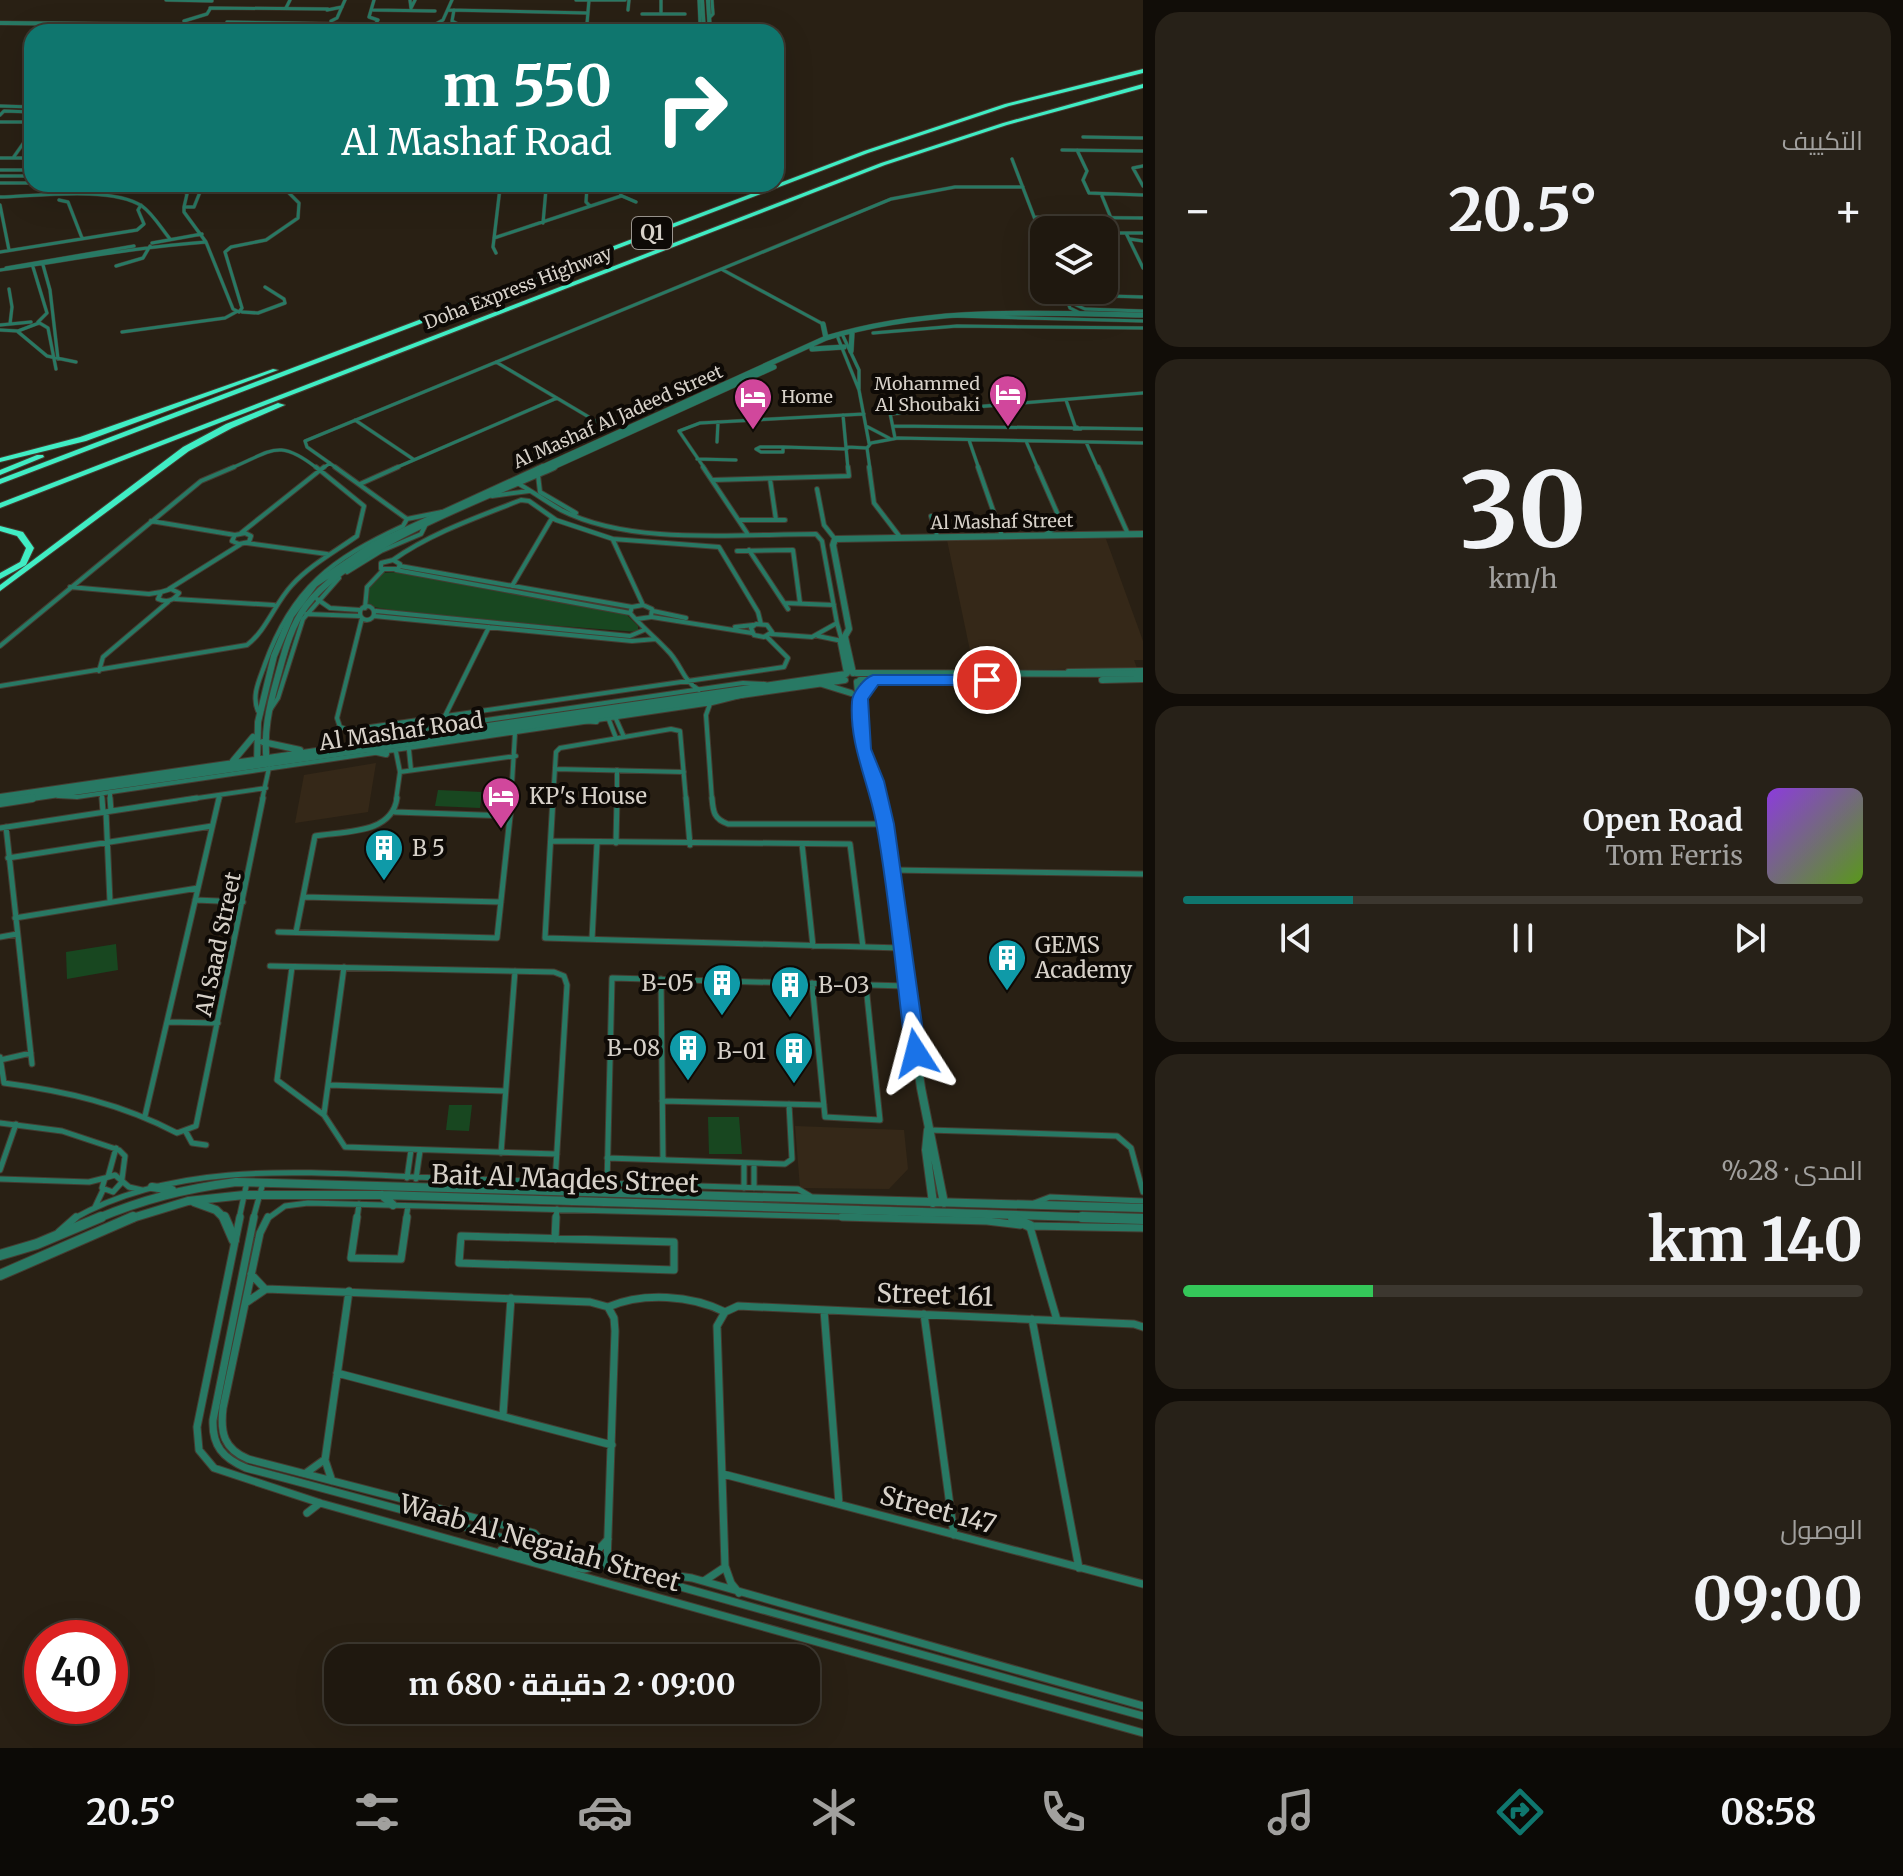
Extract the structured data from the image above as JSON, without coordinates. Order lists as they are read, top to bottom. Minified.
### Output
{"streets":{"highway":["Q1","Doha Express Highway"],"street":["Al Mashaf Al Jadeed Street","Al Mashaf Street","Al Mashaf Road","Al Saad Street","Bait Al Maqdes Street","Street 161","Street 147","Waab Al Negaiah Street"]},"crossings":[["Al Mashaf Al Jadeed Street","Al Mashaf Road"],["Al Mashaf Al Jadeed Street","Al Saad Street"],["Al Mashaf Road","Al Saad Street"],["Bait Al Maqdes Street","Waab Al Negaiah Street"]],"places":{"hotel":["Mohammed Al Shoubaki","Home","KP's House"],"building":["B 5","GEMS Academy","B-05","B-03","B-08","B-01"]},"page":{"tile":["التكييف",["30","km/h"],["المدى · 28%","140 km"],["الوصول","09:00"]],"turn":["550 m","Al Mashaf Road"],"heat":["−","20.5°","+"],"song":["Open Road","Tom Ferris"],"limit":"40","trip":"09:00 · 2 دقيقة · 680 m","tabs":["08:58","20.5°"]}}
